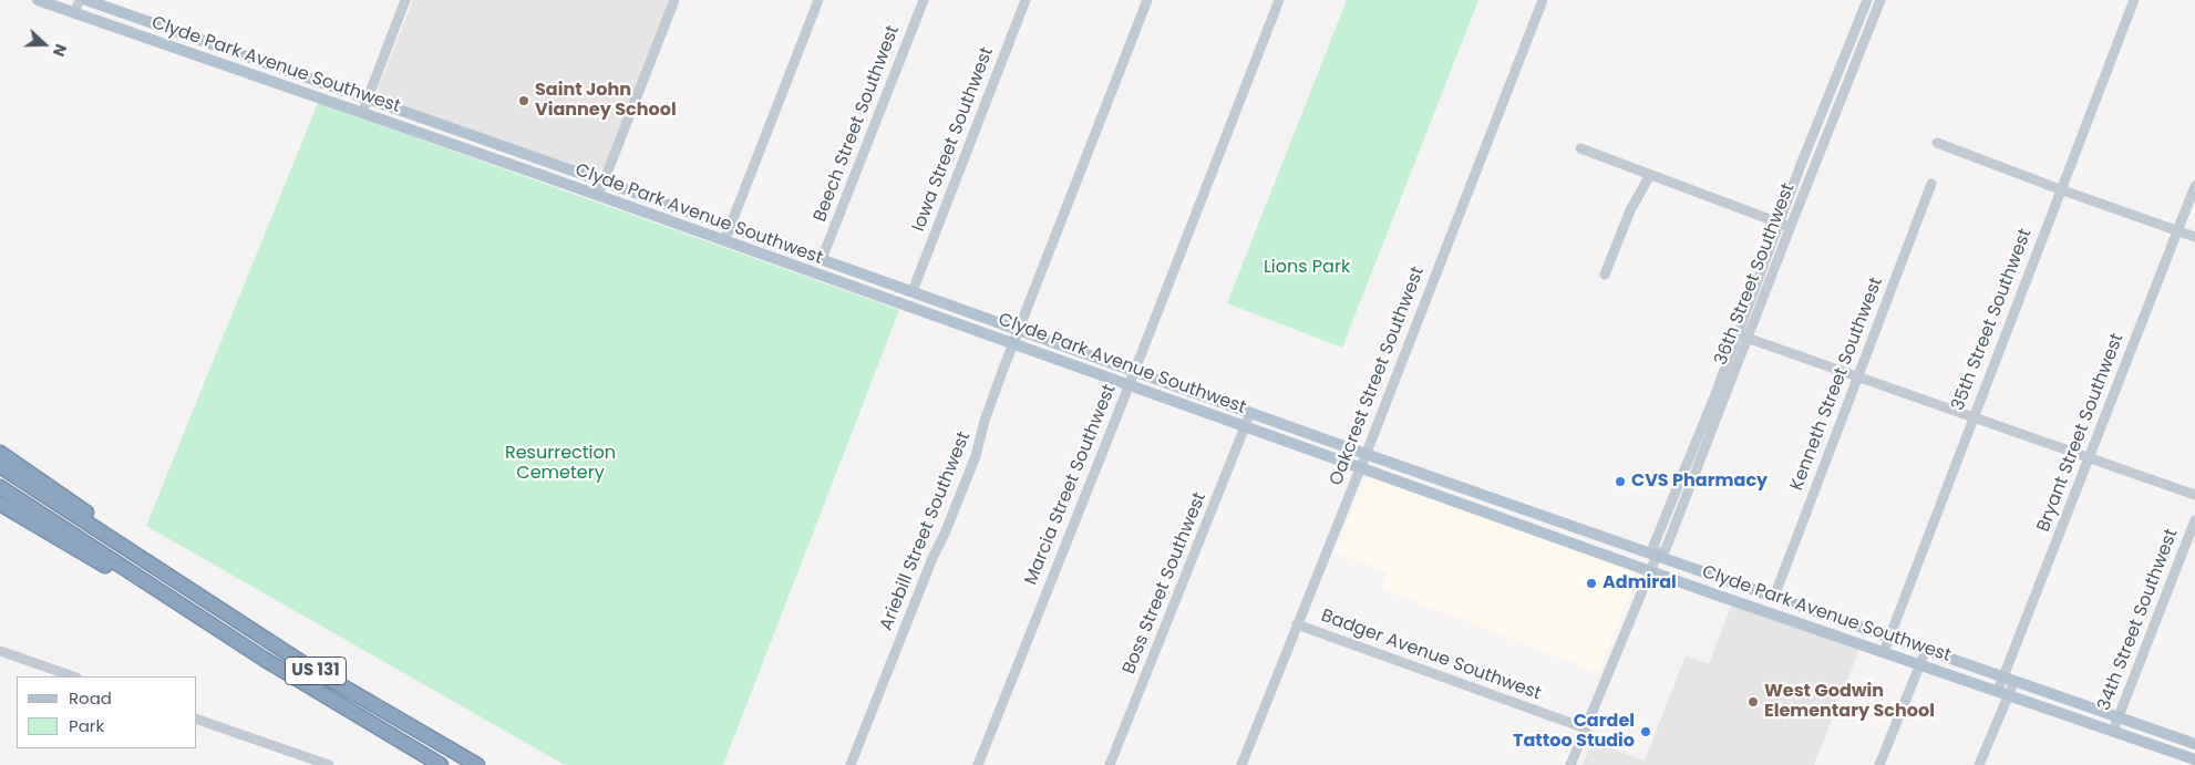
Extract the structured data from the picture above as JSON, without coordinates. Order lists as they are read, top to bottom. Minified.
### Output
{"streets":{"highway":["US 131"],"main road":["Clyde Park Avenue Southwest"],"street":["Beech Street Southwest","Iowa Street Southwest","36th Street Southwest","35th Street Southwest","Oakcrest Street Southwest","Kenneth Street Southwest","Bryant Street Southwest","Marcia Street Southwest","Ariebill Street Southwest","Boss Street Southwest","34th Street Southwest","Badger Avenue Southwest"]},"crossings":[["Clyde Park Avenue Southwest","Beech Street Southwest"],["Clyde Park Avenue Southwest","Iowa Street Southwest"],["Clyde Park Avenue Southwest","36th Street Southwest"],["Clyde Park Avenue Southwest","35th Street Southwest"],["Clyde Park Avenue Southwest","Oakcrest Street Southwest"],["Clyde Park Avenue Southwest","Kenneth Street Southwest"],["Clyde Park Avenue Southwest","Bryant Street Southwest"],["Clyde Park Avenue Southwest","Marcia Street Southwest"],["Clyde Park Avenue Southwest","Ariebill Street Southwest"],["Clyde Park Avenue Southwest","Boss Street Southwest"],["Clyde Park Avenue Southwest","34th Street Southwest"],["36th Street Southwest","Badger Avenue Southwest"],["Oakcrest Street Southwest","Badger Avenue Southwest"]],"parks":["Lions Park","Resurrection Cemetery"],"places":["Saint John Vianney School","CVS Pharmacy","Admiral","West Godwin Elementary School","Cardel Tattoo Studio"],"legend":["Road","Park"],"north":"right"}
